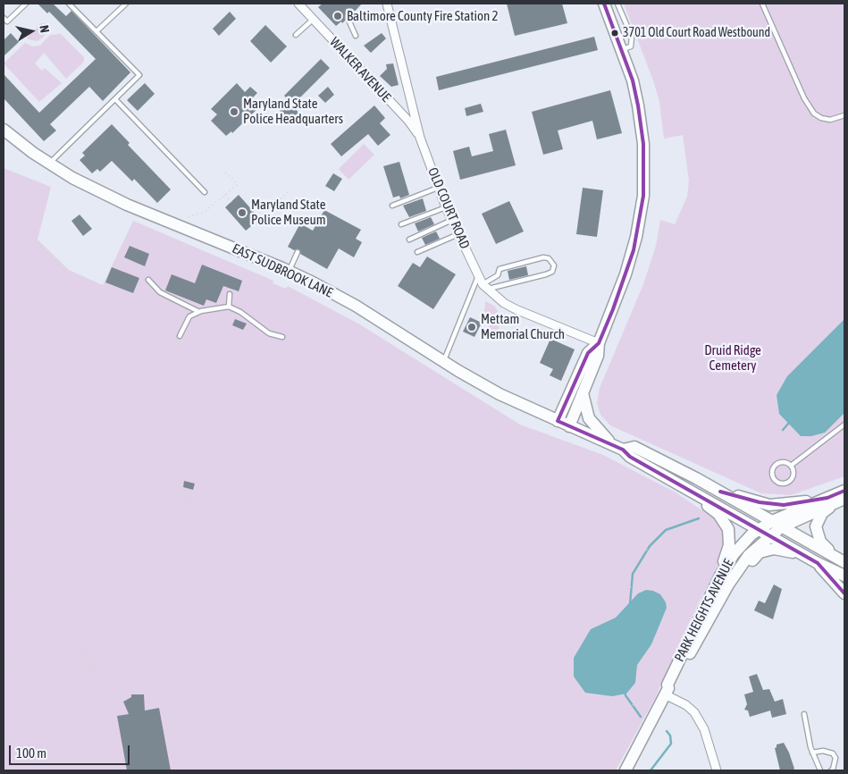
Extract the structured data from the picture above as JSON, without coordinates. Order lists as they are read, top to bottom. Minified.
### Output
{"streets":{"main road":["EAST SUDBROOK LANE","PARK HEIGHTS AVENUE"],"street":["WALKER AVENUE","OLD COURT ROAD"]},"crossings":[["WALKER AVENUE","OLD COURT ROAD"]],"parks":["Druid Ridge Cemetery"],"places":["Baltimore County Fire Station 2","3701 Old Court Road Westbound","Maryland State Police Headquarters","Maryland State Police Museum","Mettam Memorial Church"],"scale_bar":"100 m","north":"right"}
